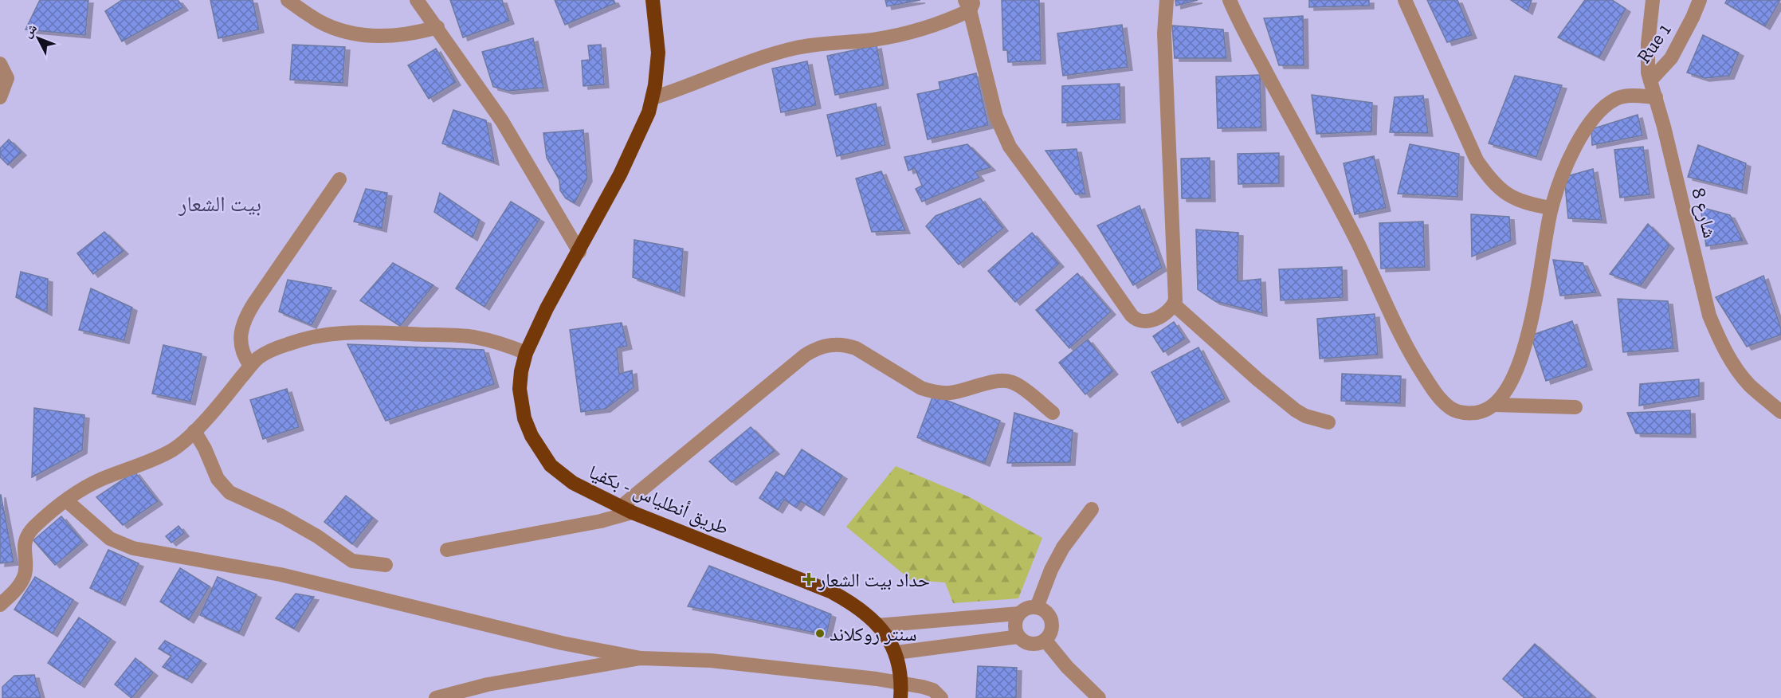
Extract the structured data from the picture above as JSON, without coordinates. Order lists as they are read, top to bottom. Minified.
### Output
{"streets":{"highway":["طريق أنطلياس - بكفيا"],"street":["Rue 1","شارع 8"]},"crossings":[["Rue 1","شارع 8"]],"districts":["بيت الشعار"],"places":{"health":["حداد بيت الشعار"],"other":["سنتر روكلاند"]},"north":"top left"}
